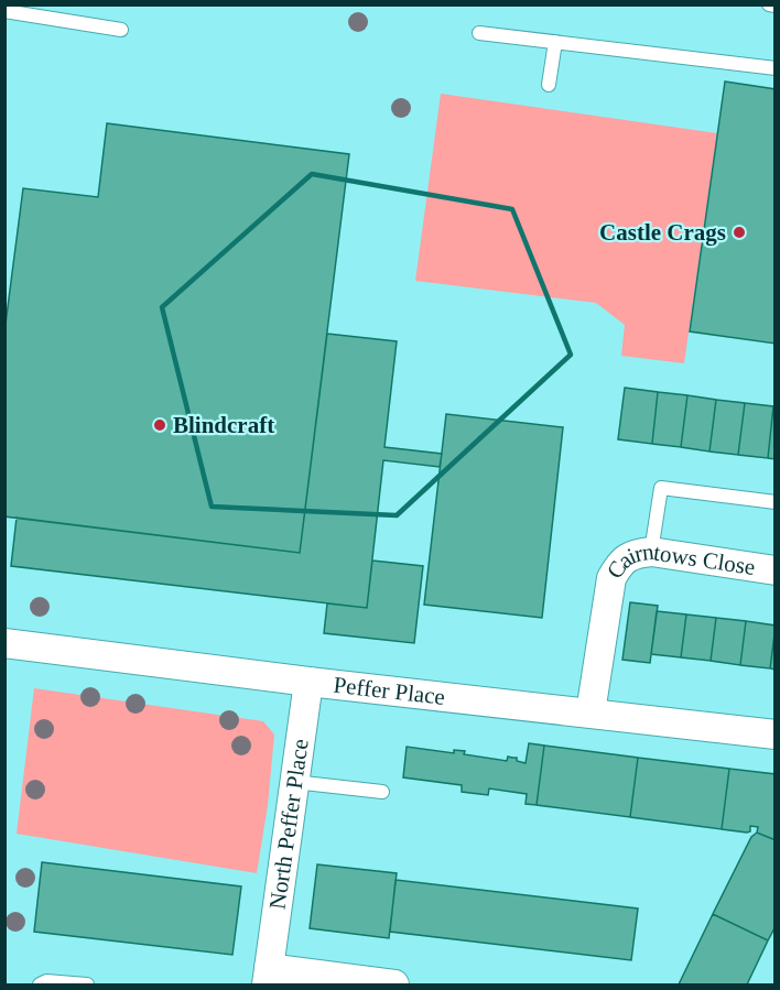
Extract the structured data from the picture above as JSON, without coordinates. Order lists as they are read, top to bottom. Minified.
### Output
{"streets":{"street":["Cairntows Close","Peffer Place","North Peffer Place"]},"crossings":[["Cairntows Close","Peffer Place"],["Peffer Place","North Peffer Place"]],"places":["Castle Crags","Blindcraft"]}
